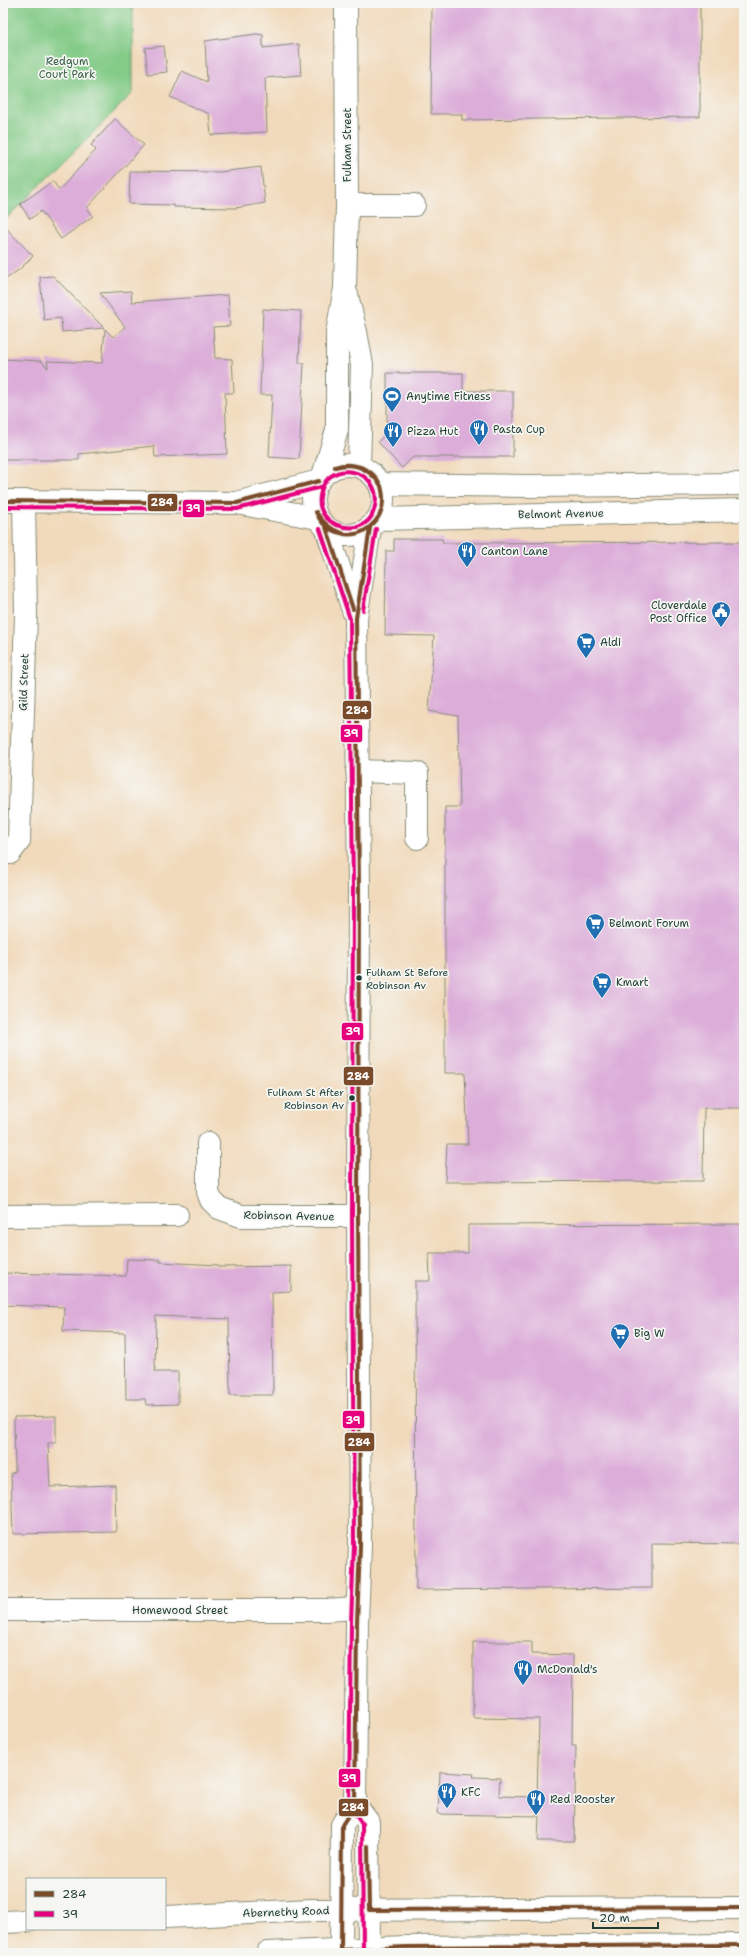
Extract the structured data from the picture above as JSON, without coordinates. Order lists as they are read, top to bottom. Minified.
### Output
{"streets":{"street":["Fulham Street","Belmont Avenue","Gild Street","Robinson Avenue","Homewood Street","Abernethy Road"]},"crossings":[["Fulham Street","Belmont Avenue"],["Belmont Avenue","Gild Street"]],"parks":["Redgum Court Park"],"places":{"sports":["Anytime Fitness"],"restaurant":["Pasta Cup","Pizza Hut","Canton Lane","McDonald's","KFC","Red Rooster"],"public building":["Cloverdale Post Office"],"supermarket":["Aldi","Belmont Forum","Kmart","Big W"],"other":["Fulham St Before Robinson Av","Fulham St After Robinson Av"]},"lines":["transit line 284","transit line 39"],"legend":["284","39"],"scale_bar":"20 m"}
